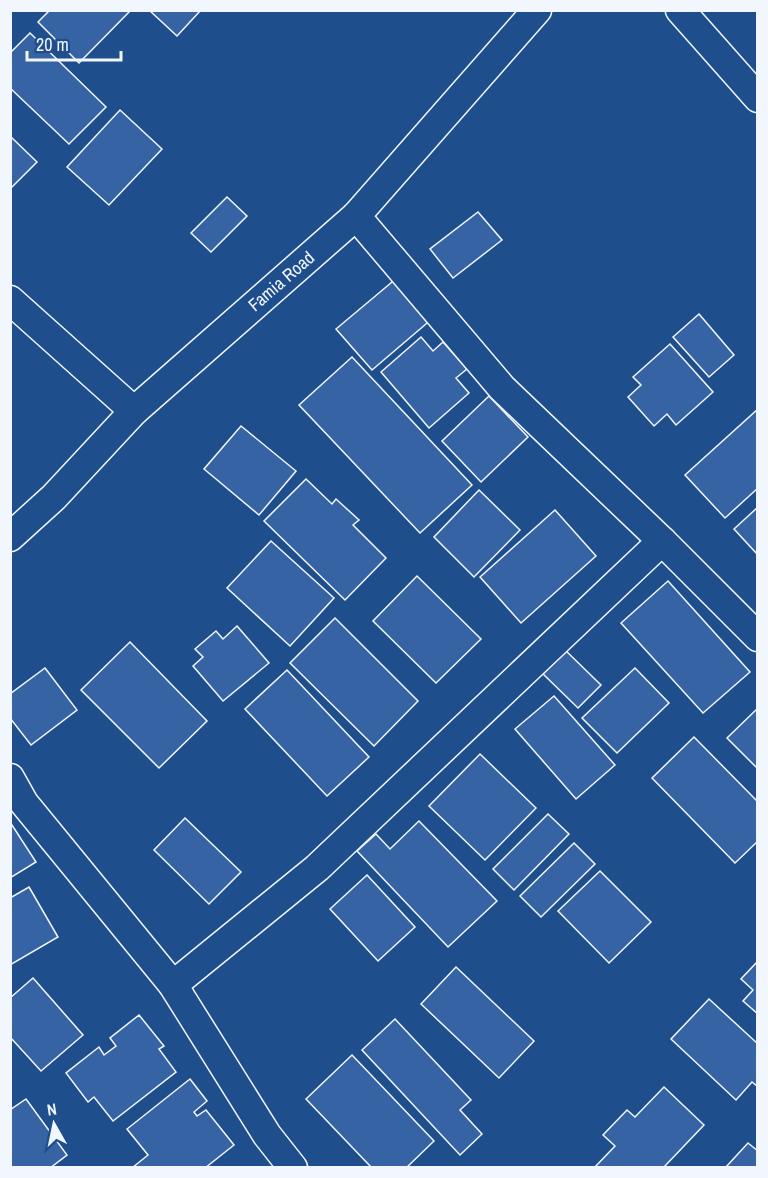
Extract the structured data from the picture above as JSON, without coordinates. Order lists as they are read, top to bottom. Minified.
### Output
{"streets":{"street":["Famia Road"]},"scale_bar":"20 m","north":"top"}
